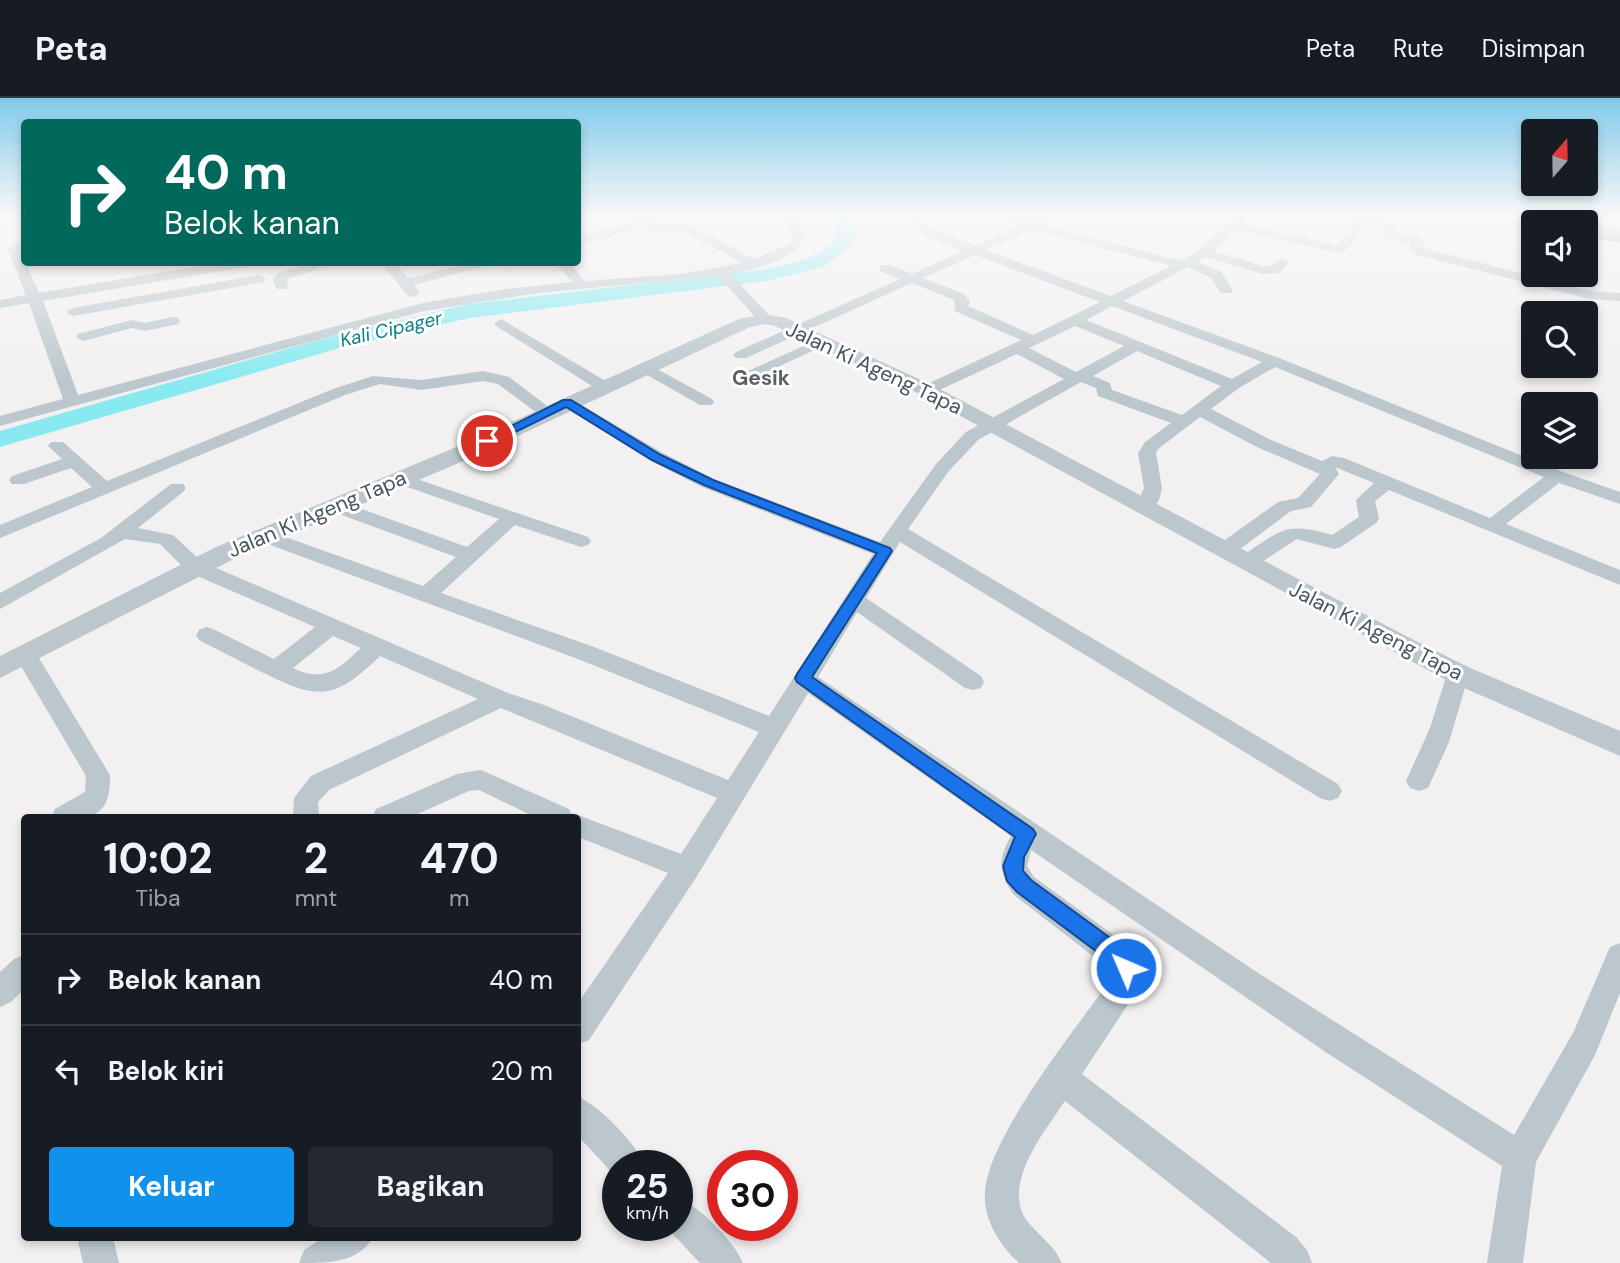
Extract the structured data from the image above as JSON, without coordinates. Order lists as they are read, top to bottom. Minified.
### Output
{"streets":{"street":["Jalan Ki Ageng Tapa"]},"districts":["Gesik"],"water":["Kali Cipager"],"north":"top","page":{"header":"Peta","nav":["Peta","Rute","Disimpan"],"turn":["40 m","Belok kanan"],"eta":["10:02","Tiba","2","mnt","470","m"],"list":[{"name":"Belok kanan","value":"40 m"},{"name":"Belok kiri","value":"20 m"}],"buttons":["Keluar","Bagikan"],"speed":"25 km/h","limit":"30"}}
